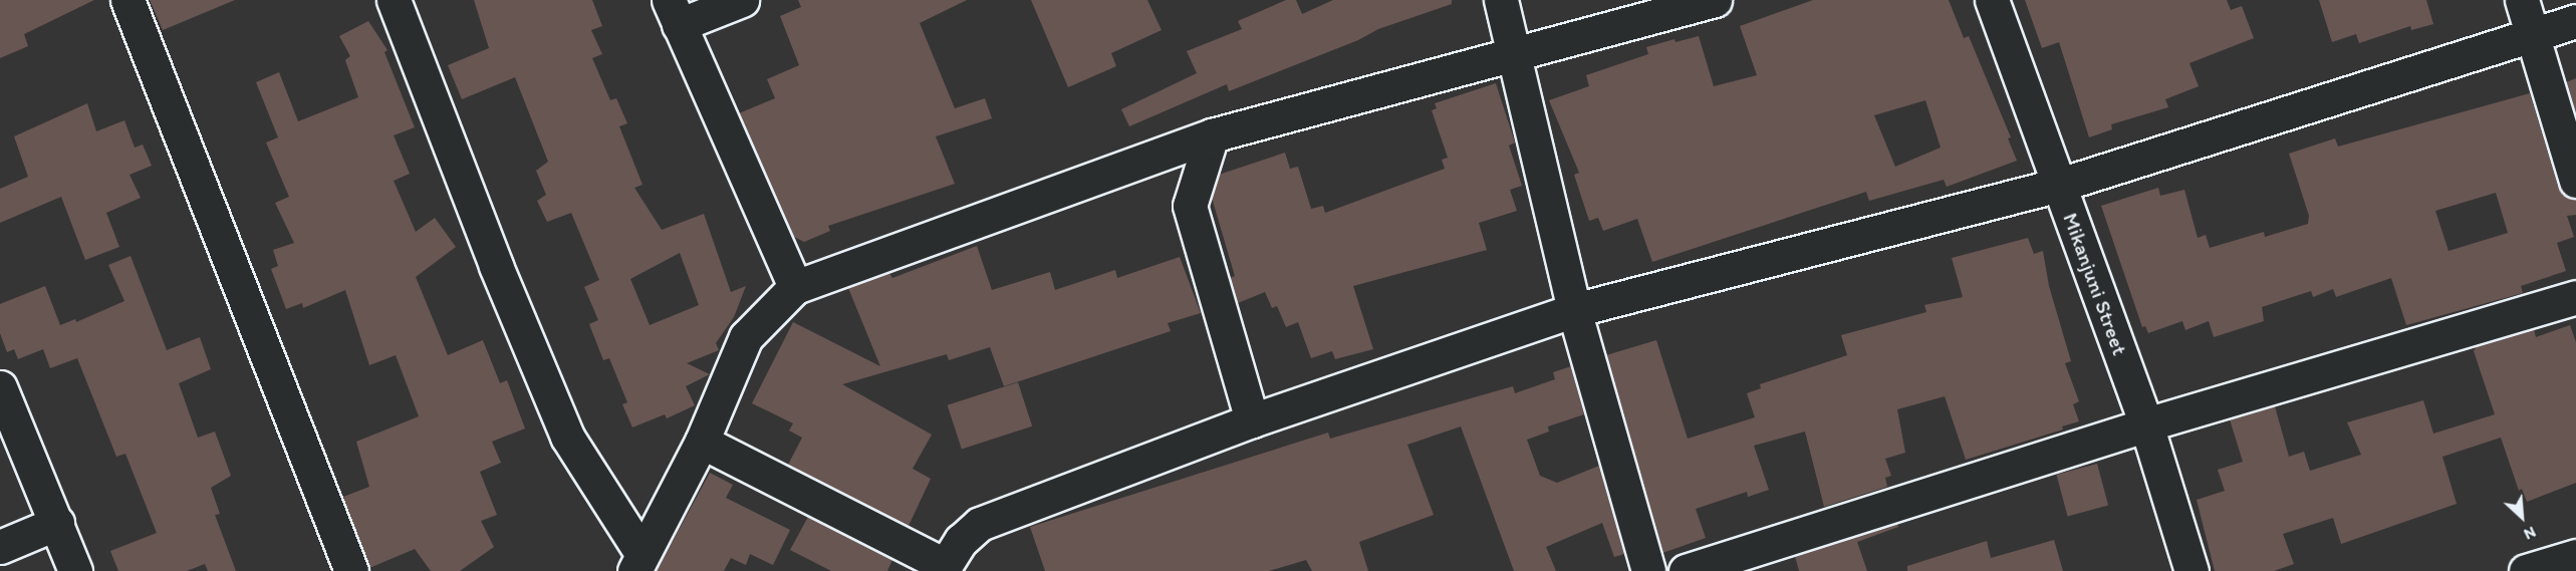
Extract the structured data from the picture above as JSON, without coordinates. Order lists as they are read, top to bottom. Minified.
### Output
{"streets":{"street":["Mikanjuni Street"]},"north":"bottom right"}
